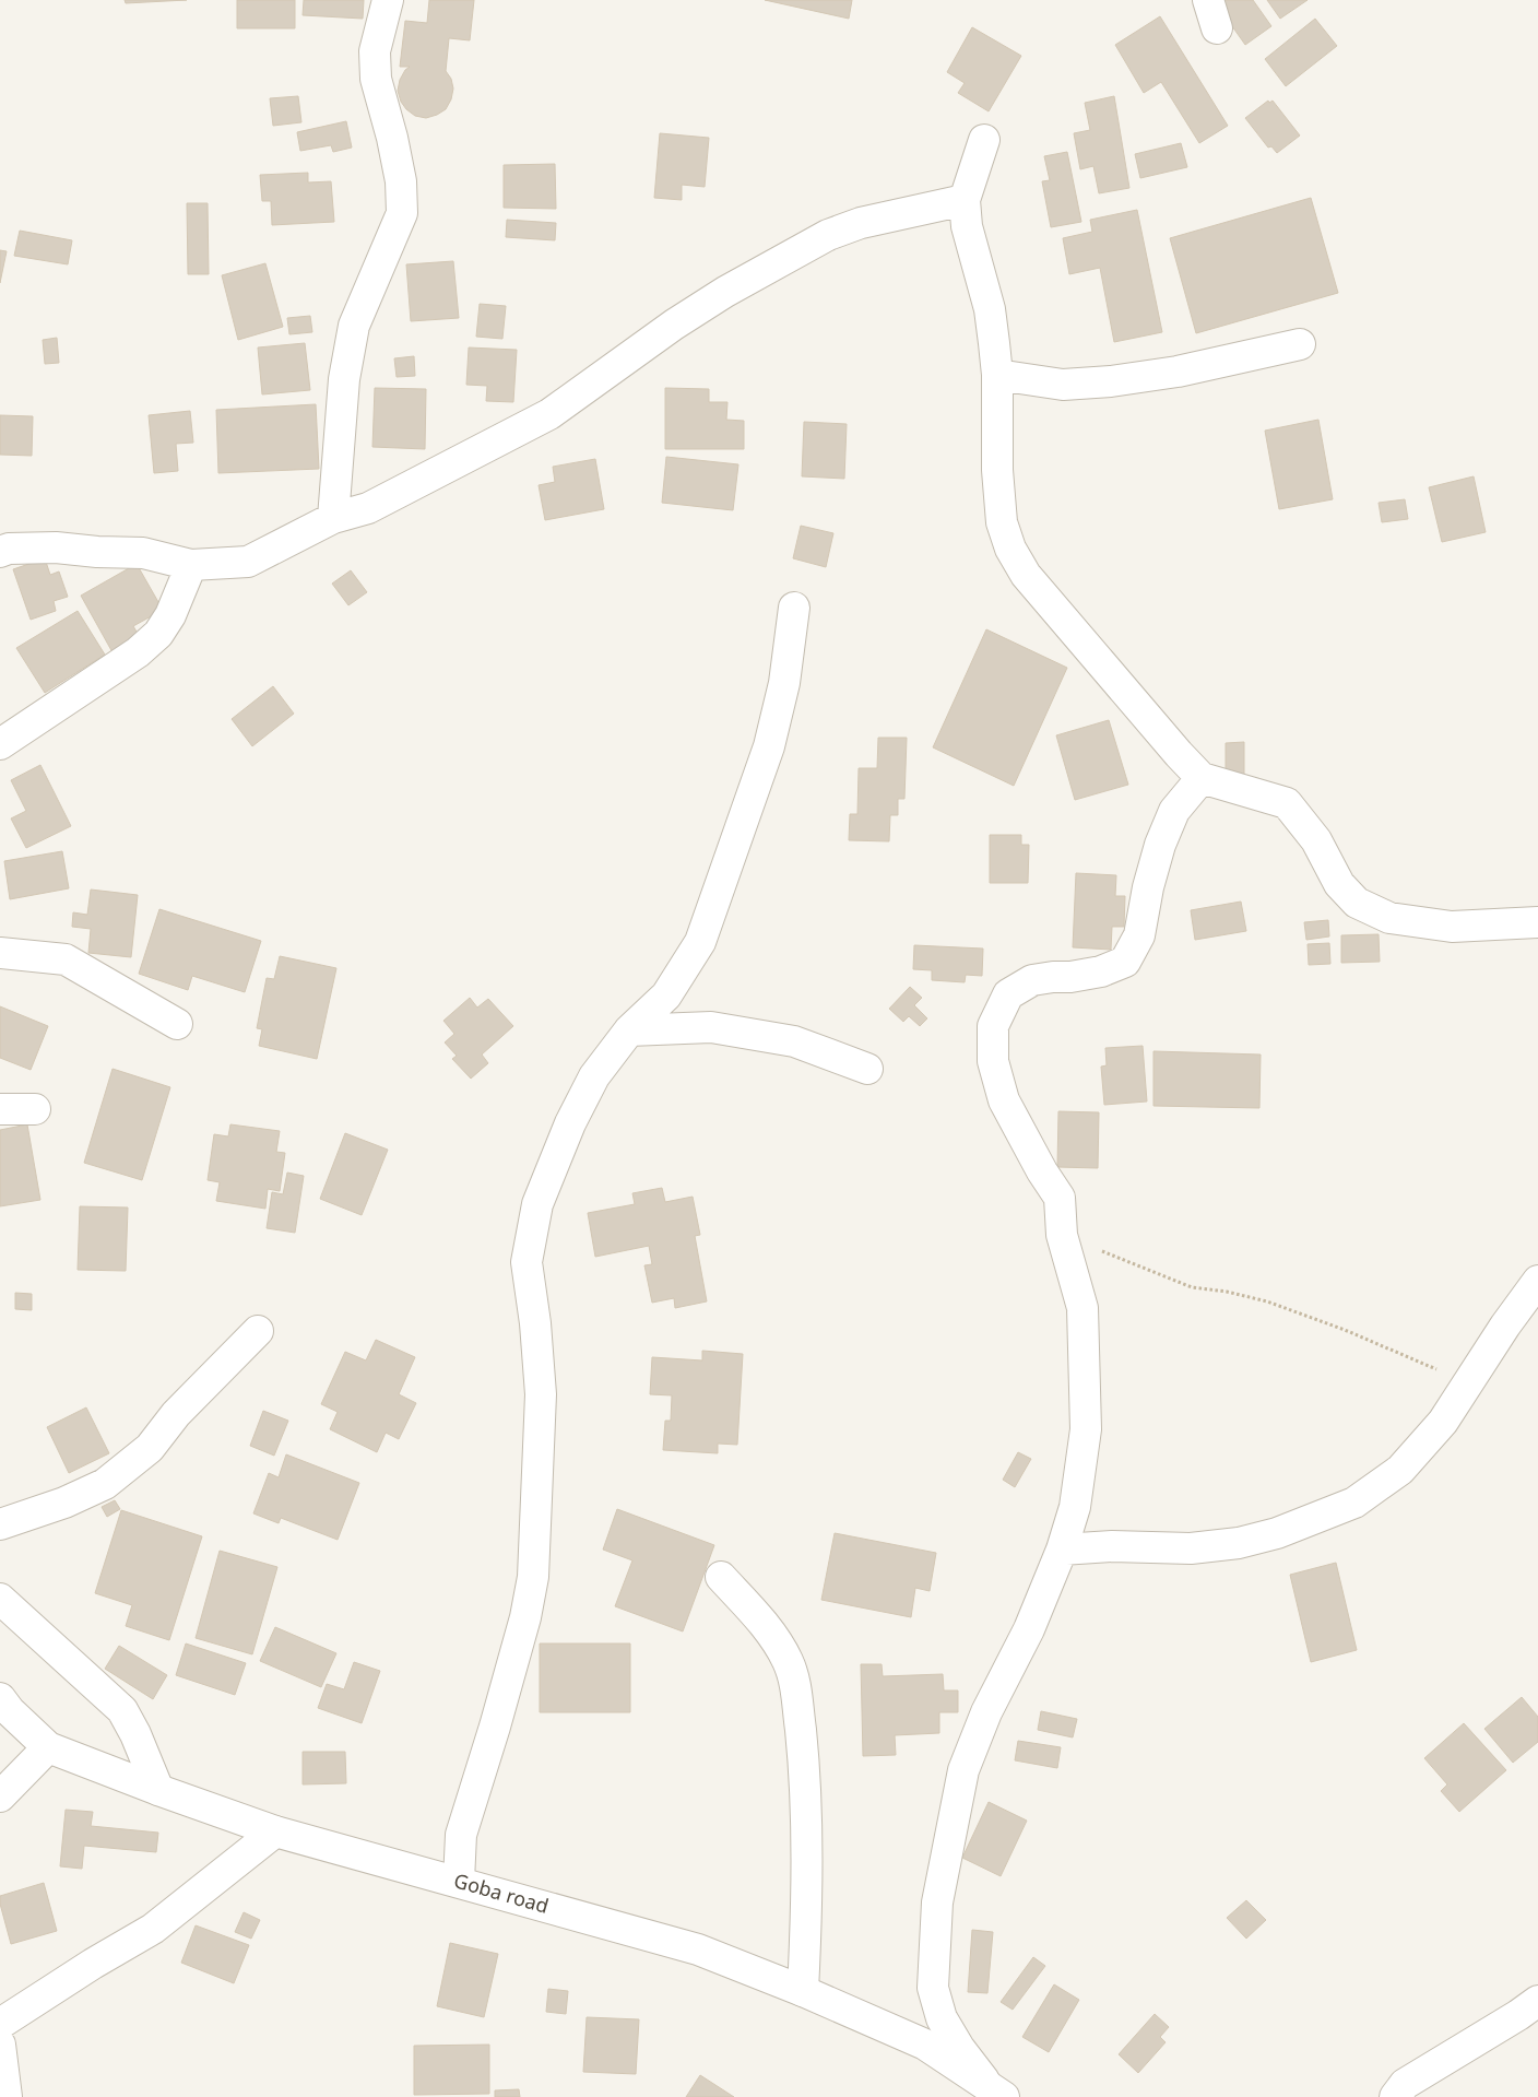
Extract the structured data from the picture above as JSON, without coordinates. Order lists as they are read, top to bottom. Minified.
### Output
{"streets":{"street":["Goba road"]}}
